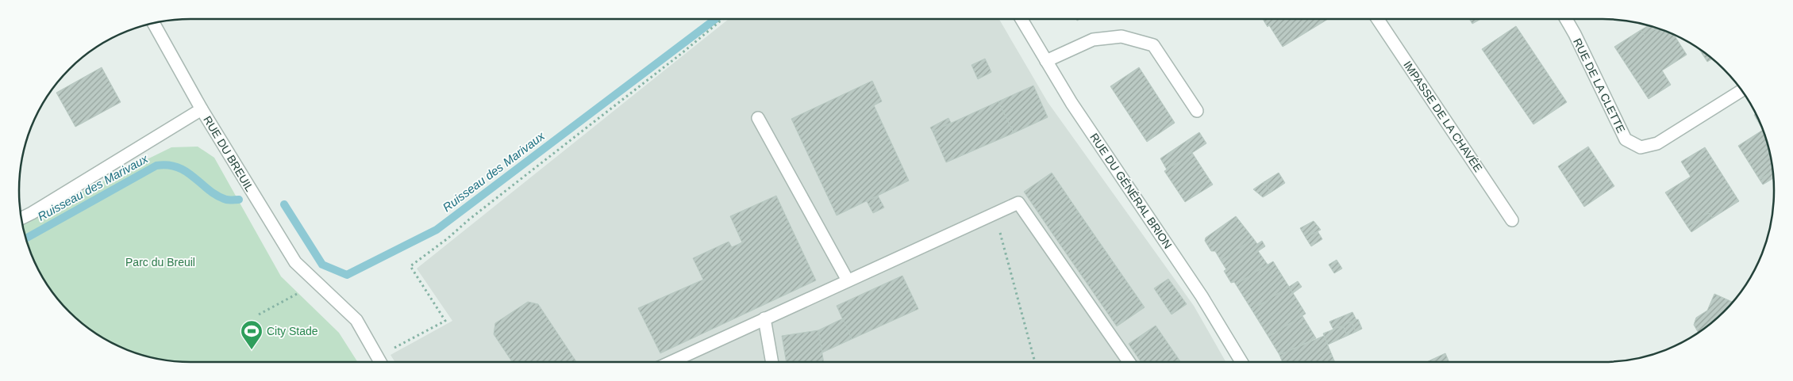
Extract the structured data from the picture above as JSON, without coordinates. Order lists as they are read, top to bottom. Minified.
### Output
{"streets":{"street":["RUE DE LA CLETTE","IMPASSE DE LA CHAVÉE","RUE DU BREUIL","RUE DU GÉNÉRAL BRION"]},"water":["Ruisseau des Marivaux"],"parks":["Parc du Breuil"],"places":{"sports":["City Stade"]}}
